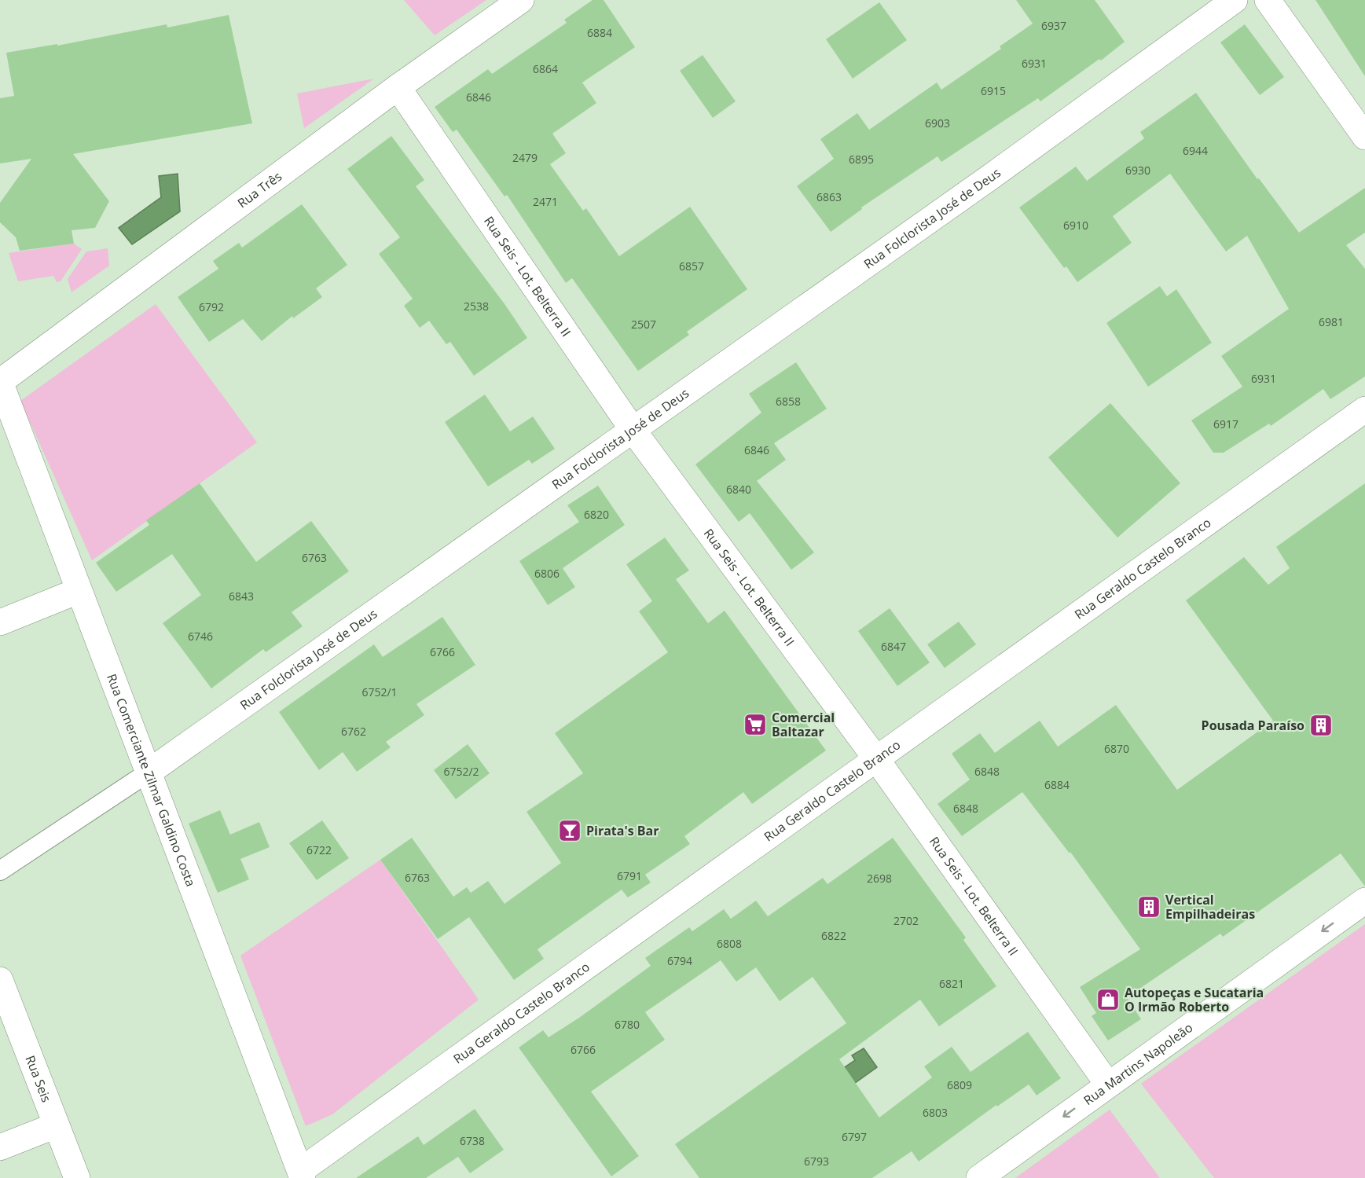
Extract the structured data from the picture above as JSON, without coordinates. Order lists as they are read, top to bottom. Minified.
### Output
{"streets":{"street":["Rua Três","Rua Folclorista José de Deus","Rua Seis - Lot. Belterra II","Rua Geraldo Castelo Branco","Rua Comerciante Zilmar Galdino Costa","Rua Martins Napoleão","Rua Seis"]},"crossings":[["Rua Três","Rua Seis - Lot. Belterra II"],["Rua Três","Rua Comerciante Zilmar Galdino Costa"],["Rua Folclorista José de Deus","Rua Seis - Lot. Belterra II"],["Rua Folclorista José de Deus","Rua Comerciante Zilmar Galdino Costa"],["Rua Seis - Lot. Belterra II","Rua Geraldo Castelo Branco"],["Rua Seis - Lot. Belterra II","Rua Martins Napoleão"],["Rua Geraldo Castelo Branco","Rua Comerciante Zilmar Galdino Costa"]],"one_way":["Rua Martins Napoleão"],"places":{"supermarket":["Comercial Baltazar"],"building":["Pousada Paraíso","Vertical Empilhadeiras"],"bar":["Pirata's Bar"],"shop":["Autopeças e Sucataria O Irmão Roberto"]},"house_numbers":["6937","6884","6931","6864","6915","6846","6903","6944","2479","6895","6930","6863","2471","6910","6857","2538","6792","6981","2507","6931","6858","6917","6846","6840","6820","6763","6806","6843","6746","6847","6766","6752/1","6762","6870","6752/2","6848","6884","6848","6722","6791","6763","2698","2702","6822","6808","6794","6821","6780","6766","6809","6803","6797","6738","6793"]}
